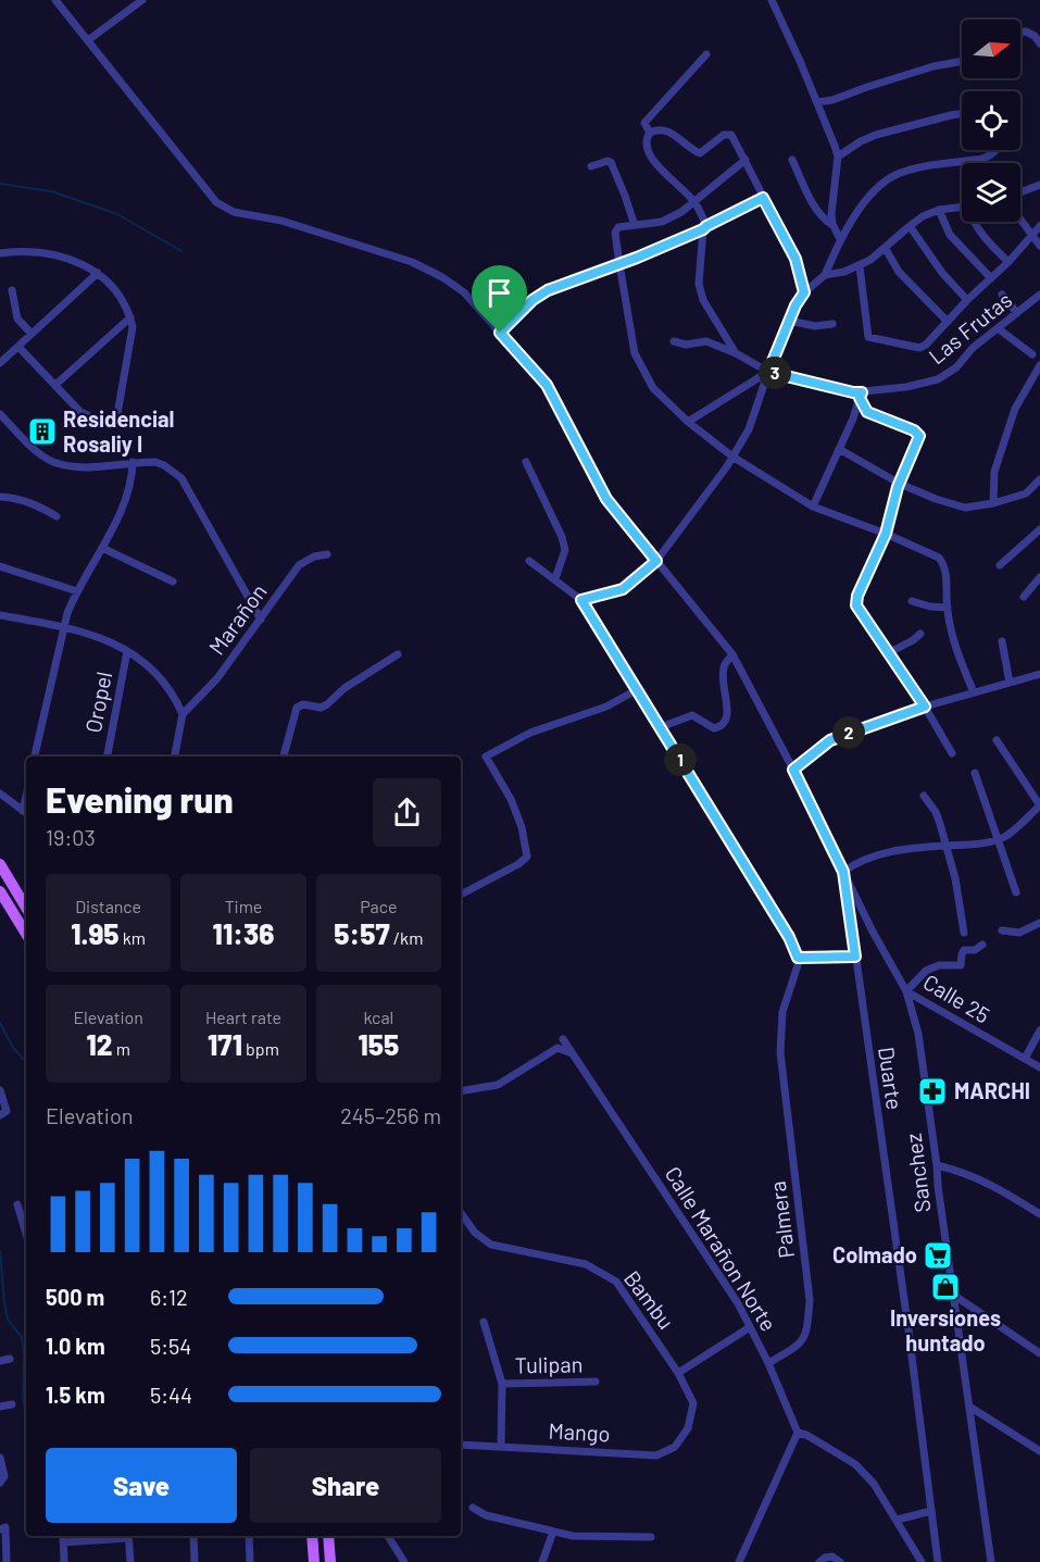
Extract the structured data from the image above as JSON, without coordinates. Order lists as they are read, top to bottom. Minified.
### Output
{"streets":{"street":["Las Frutas","Marañon","Oropel","Calle 25","Duarte","Sanchez","Palmera","Calle Marañon Norte","Bambu","Tulipan","Mango"]},"crossings":[["Calle 25","Sanchez"],["Duarte","Sanchez"],["Palmera","Calle Marañon Norte"],["Bambu","Mango"]],"places":{"building":["Residencial Rosaliy I"],"pharmacy":["MARCHI"],"supermarket":["Colmado"],"shop":["Inversiones huntado"]},"north":"right","page":{"pins":["3","2","1"],"heading":["Evening run","19:03"],"stats":[["Distance","1.95 km"],["Time","11:36"],["Pace","5:57 /km"],["Elevation","12 m"],["Heart rate","171 bpm"],["kcal","155"]],"chart":["Elevation","245–256 m"],"list":[{"name":"500 m","note":"6:12"},{"name":"1.0 km","note":"5:54"},{"name":"1.5 km","note":"5:44"}],"buttons":["Save","Share"]}}
